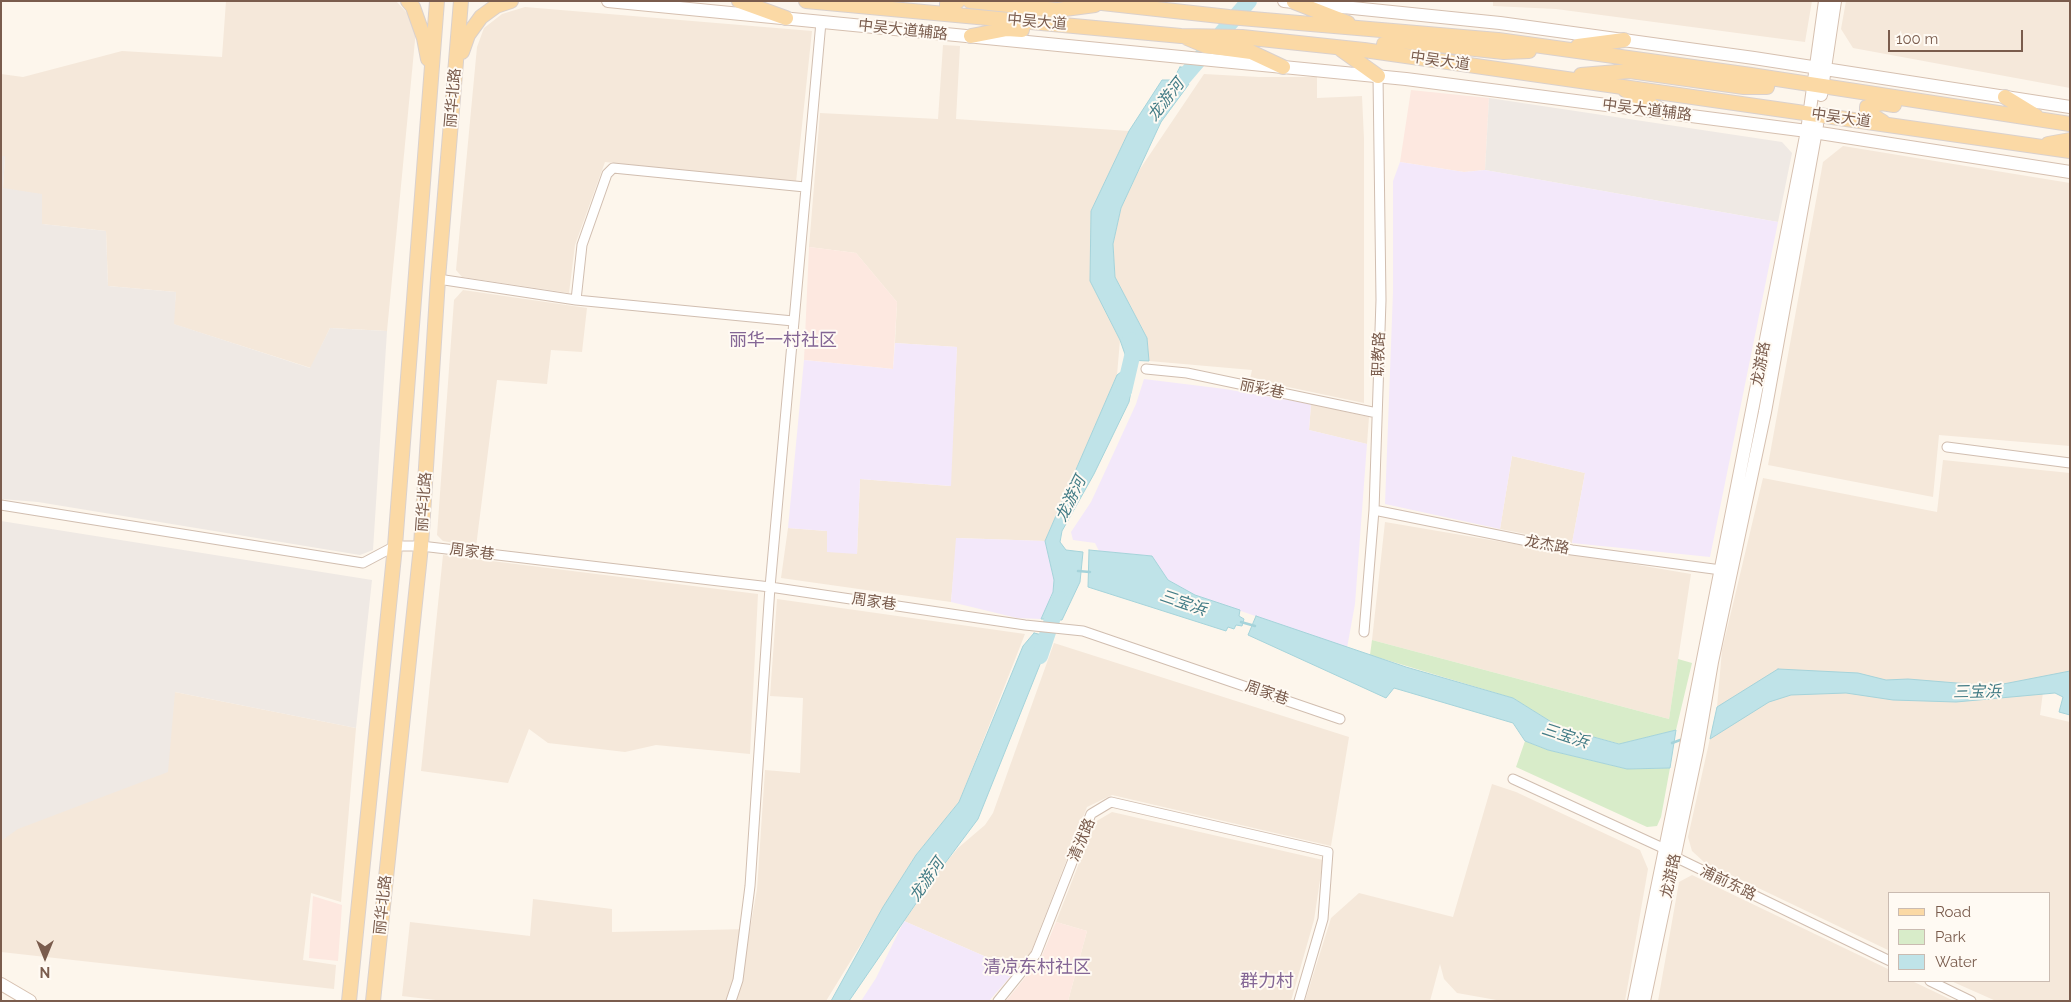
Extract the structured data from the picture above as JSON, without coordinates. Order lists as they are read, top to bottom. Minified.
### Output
{"streets":{"main road":["中吴大道","中吴大道辅路","丽华北路","龙游路"],"street":["职教路","丽彩巷","龙杰路","周家巷","清洑路","浦前东路"]},"crossings":[["中吴大道","龙游路"],["中吴大道辅路","职教路"],["中吴大道辅路","龙游路"],["丽华北路","周家巷"],["职教路","丽彩巷"],["职教路","龙杰路"],["龙游路","龙杰路"],["龙游路","浦前东路"]],"districts":["丽华一村社区","清凉东村社区","群力村"],"water":["龙游河","三宝浜"],"legend":["Road","Park","Water"],"scale_bar":"100 m","north":"bottom"}
